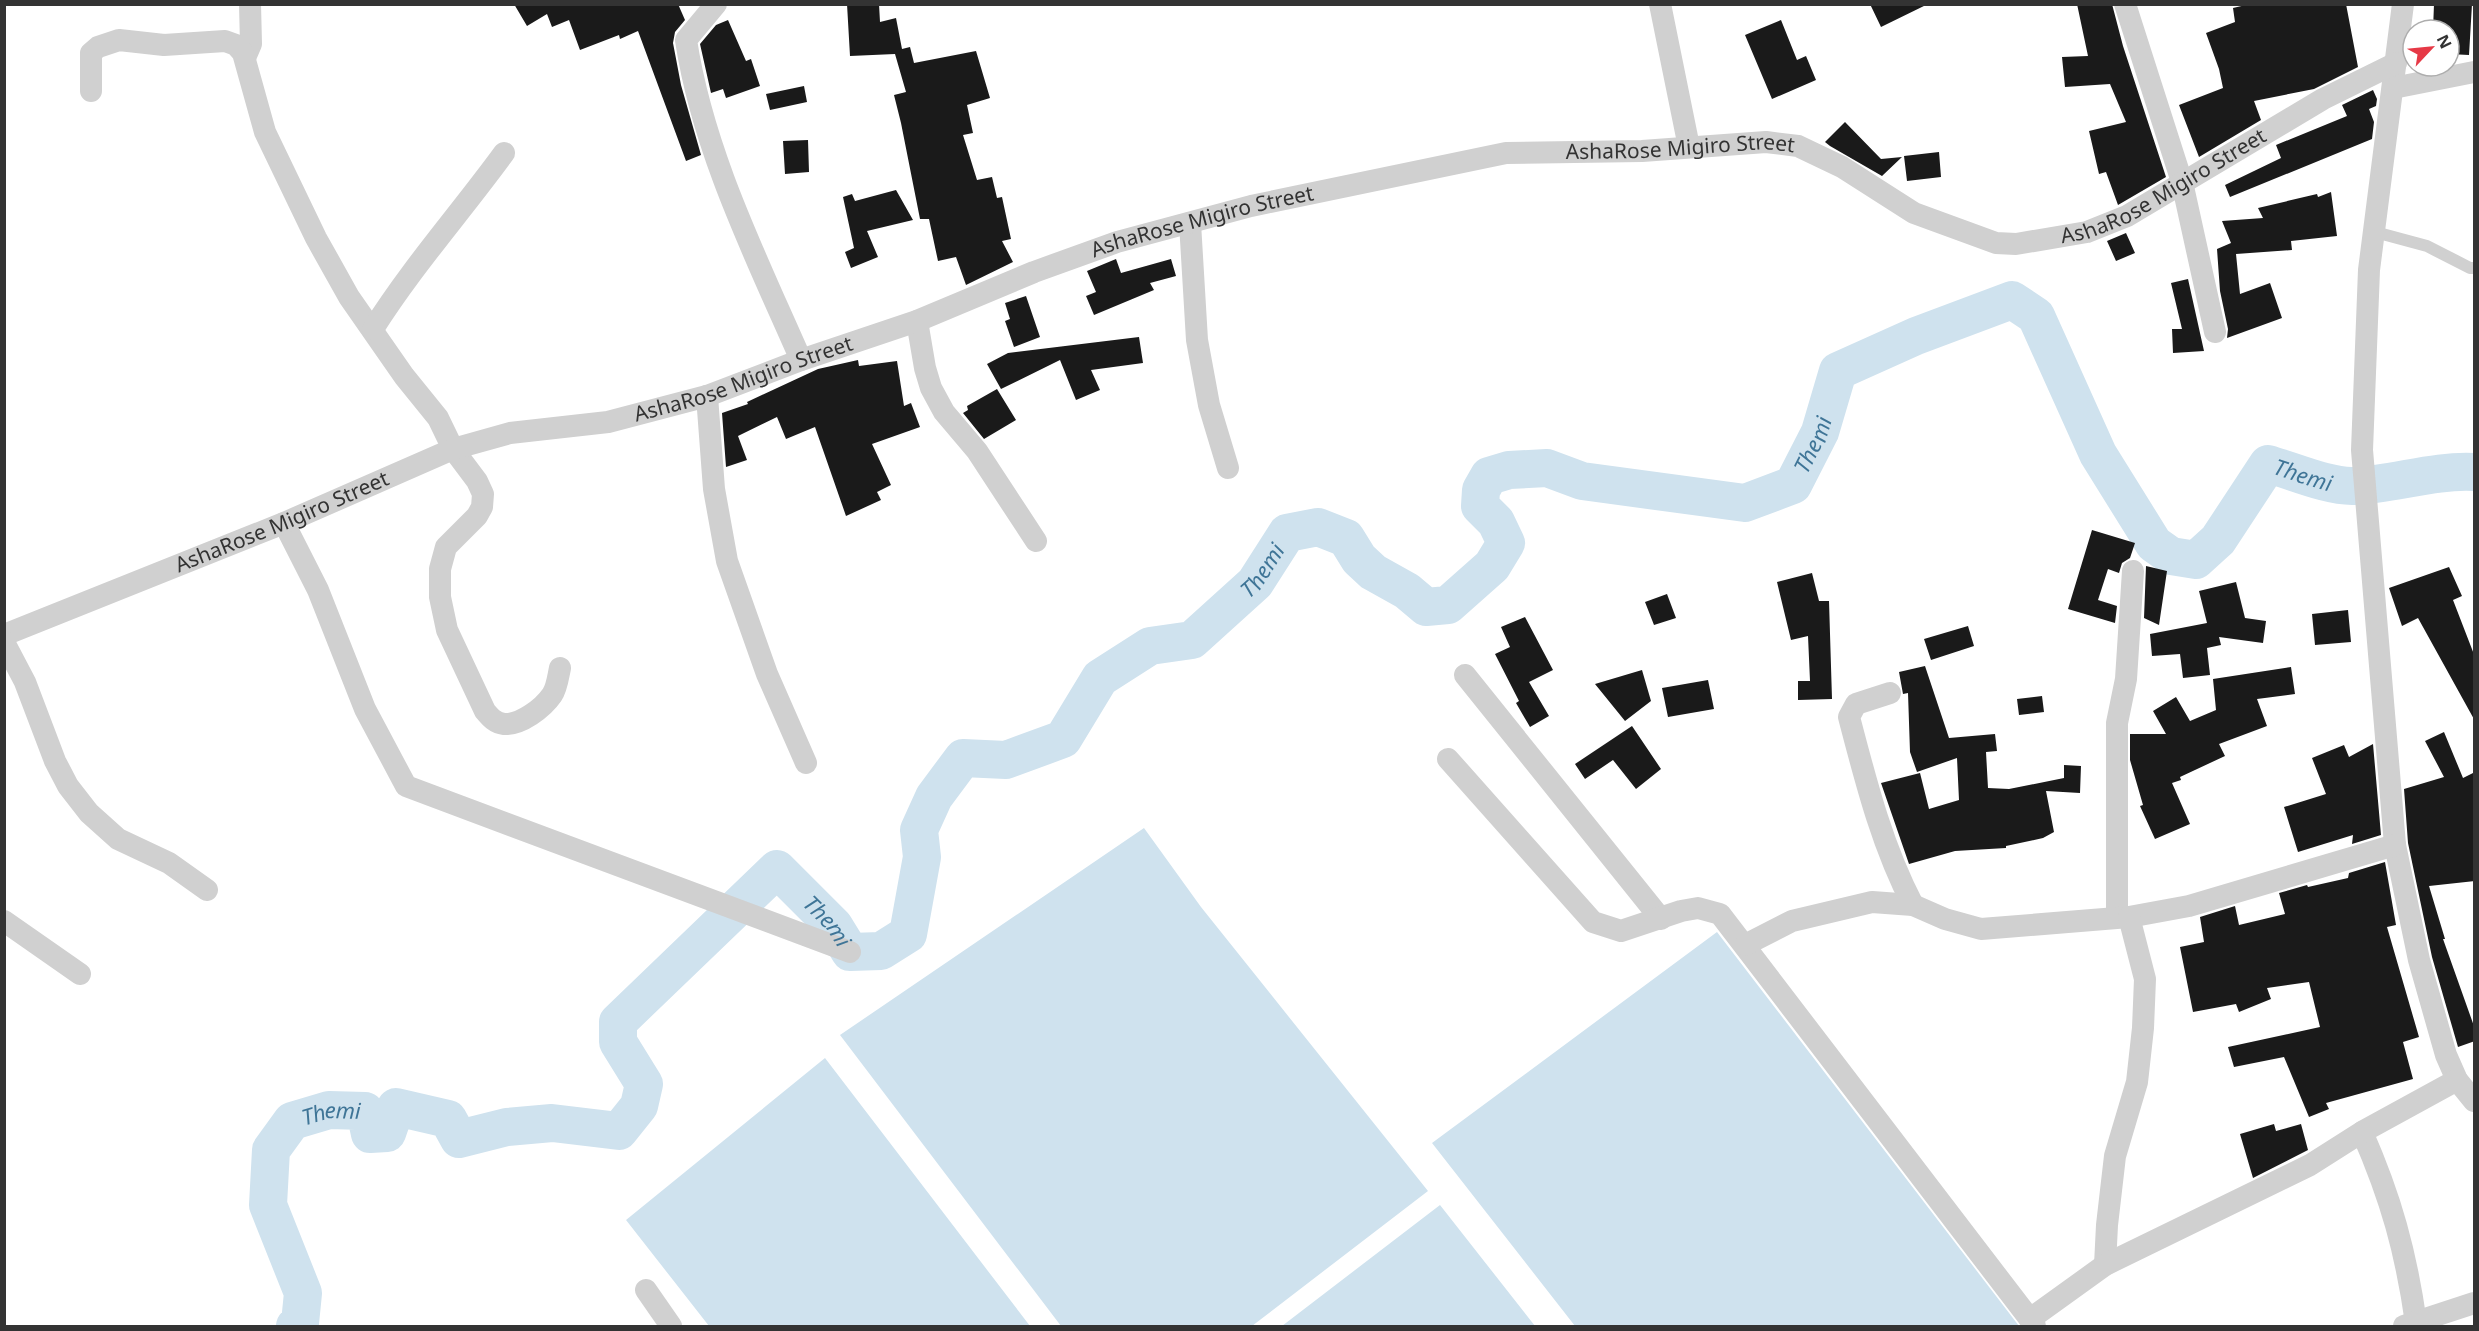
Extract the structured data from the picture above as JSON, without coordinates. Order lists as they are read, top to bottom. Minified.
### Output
{"streets":{"street":["AshaRose Migiro Street"]},"water":["Themi"],"north":"top right"}
